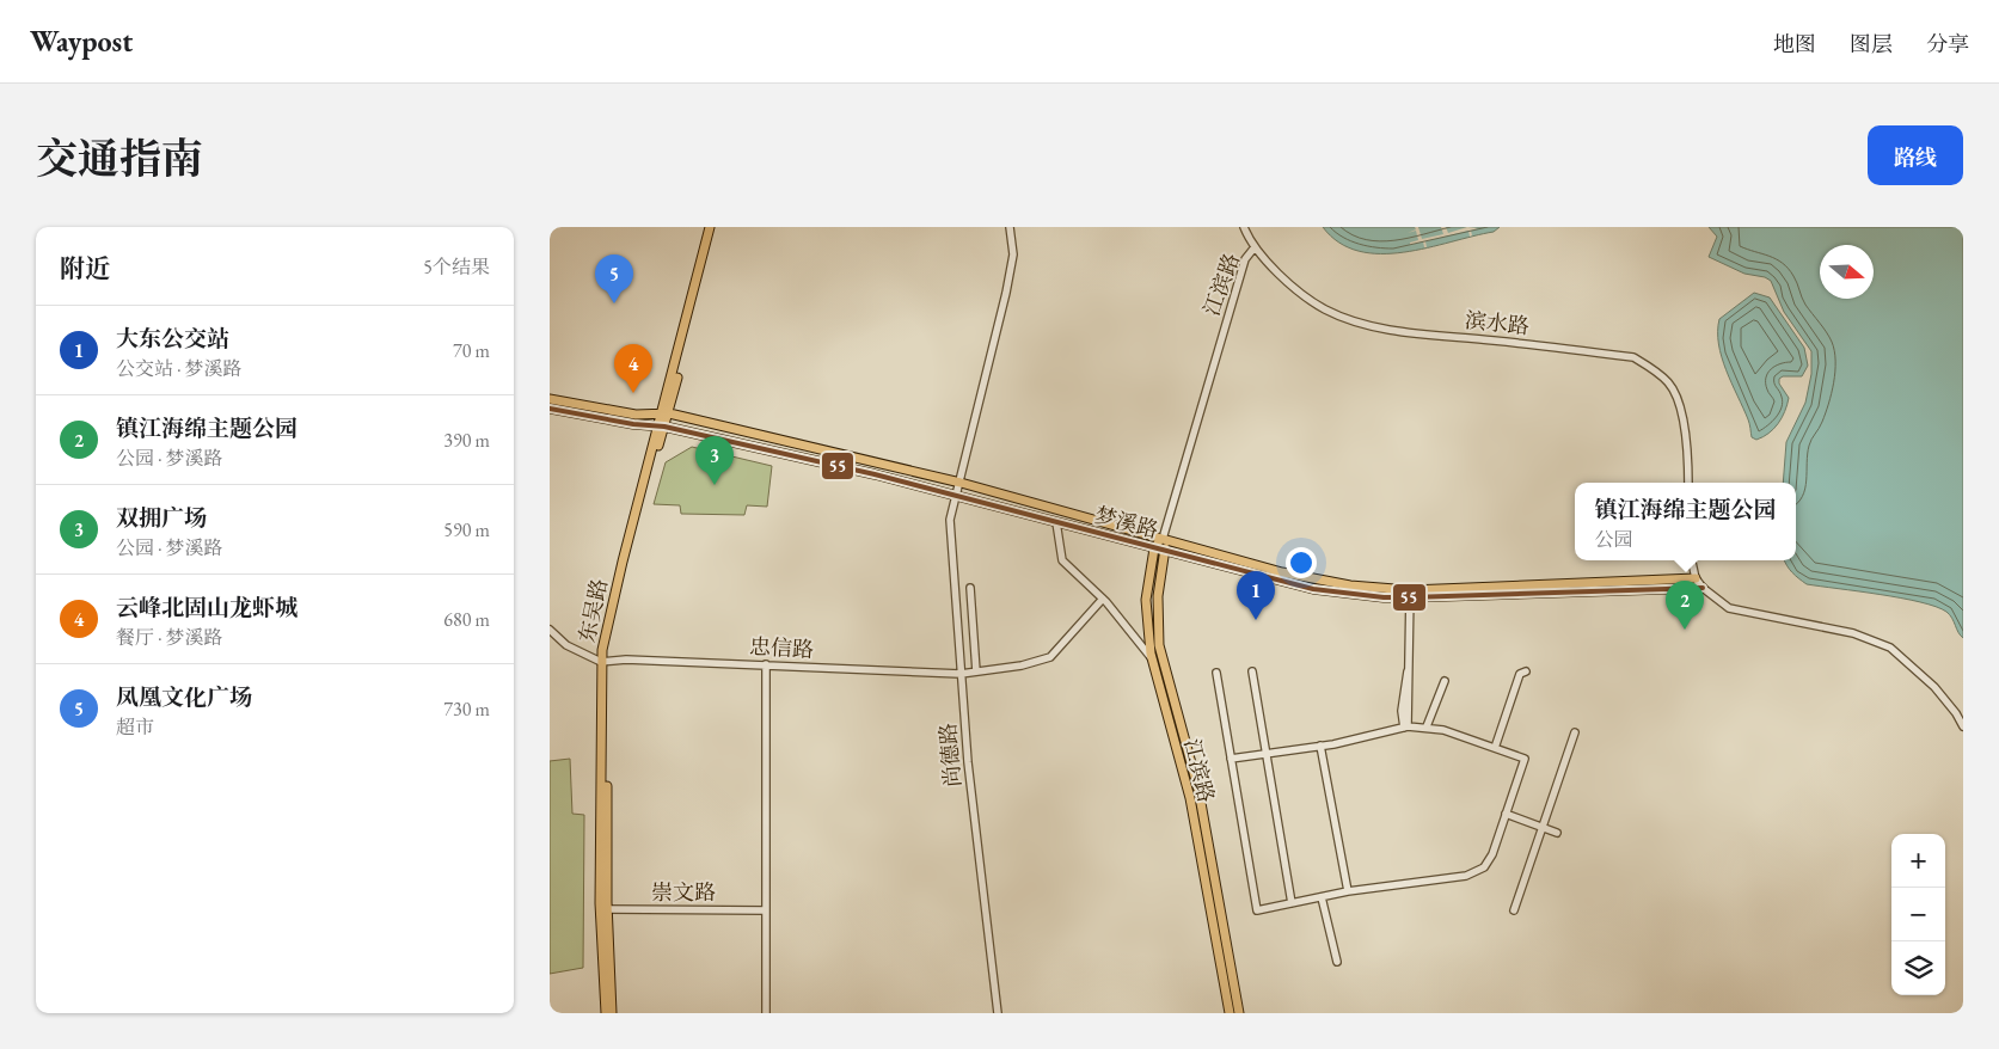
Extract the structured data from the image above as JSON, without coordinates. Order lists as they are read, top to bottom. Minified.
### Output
{"streets":{"main road":["江滨路","梦溪路","东吴路"],"street":["滨水路","忠信路","尚德路","崇文路"]},"crossings":[["江滨路","滨水路"],["江滨路","梦溪路"],["梦溪路","东吴路"],["梦溪路","尚德路"],["东吴路","忠信路"],["东吴路","崇文路"],["忠信路","尚德路"]],"lines":["transit line 55"],"north":"right","page":{"header":"Waypost","nav":["地图","图层","分享"],"title":"交通指南","buttons":"路线","heading":["附近","5个结果"],"pins":["5","4","3","1","2"],"list":[{"mark":"1","name":"大东公交站","note":"公交站 · 梦溪路","value":"70 m"},{"mark":"2","name":"镇江海绵主题公园","note":"公园 · 梦溪路","value":"390 m"},{"mark":"3","name":"双拥广场","note":"公园 · 梦溪路","value":"590 m"},{"mark":"4","name":"云峰北固山龙虾城","note":"餐厅 · 梦溪路","value":"680 m"},{"mark":"5","name":"凤凰文化广场","note":"超市","value":"730 m"}],"popup":["镇江海绵主题公园","公园"],"map_buttons":["+","−"]}}
